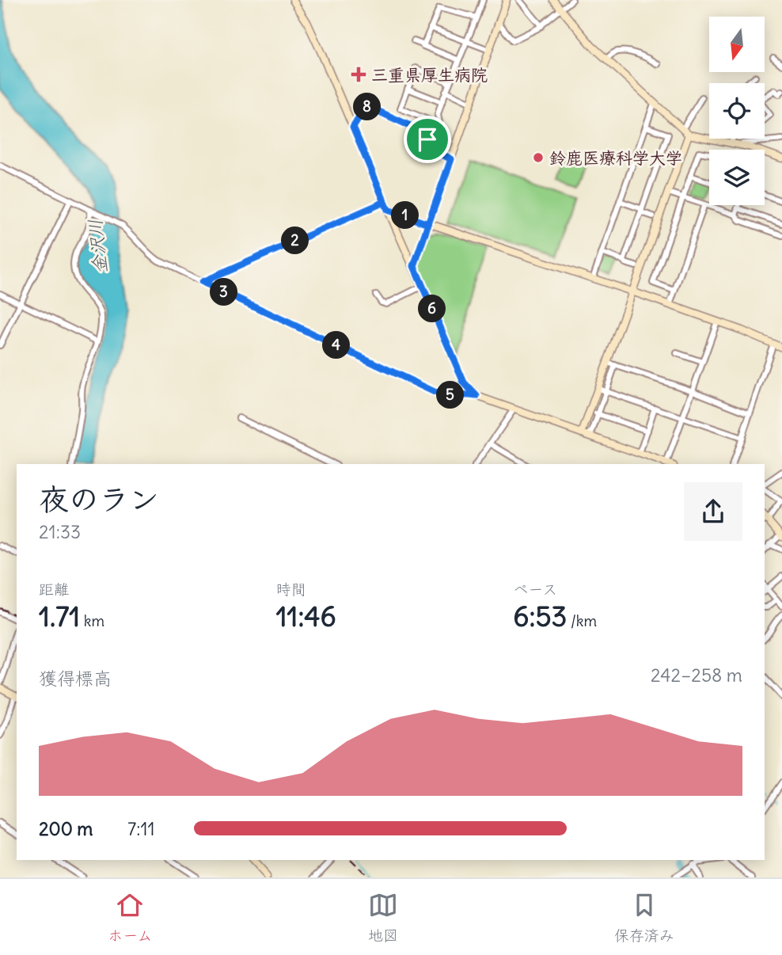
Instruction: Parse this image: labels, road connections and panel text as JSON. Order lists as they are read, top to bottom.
{
  "water": ["金沢川"],
  "places": {
    "health": ["三重県厚生病院"],
    "other": ["鈴鹿医療科学大学"]
  },
  "north": "bottom",
  "page": {
    "pins": [
      "8",
      "1",
      "2",
      "3",
      "6",
      "4",
      "5"
    ],
    "heading": ["夜のラン", "21:33"],
    "stats": [
      ["距離", "1.71 km"],
      ["時間", "11:46"],
      ["ペース", "6:53 /km"]
    ],
    "chart": ["獲得標高", "242–258 m"],
    "list": [
      {
        "name": "200 m",
        "note": "7:11"
      }
    ],
    "tabs": ["ホーム", "地図", "保存済み"]
  }
}
